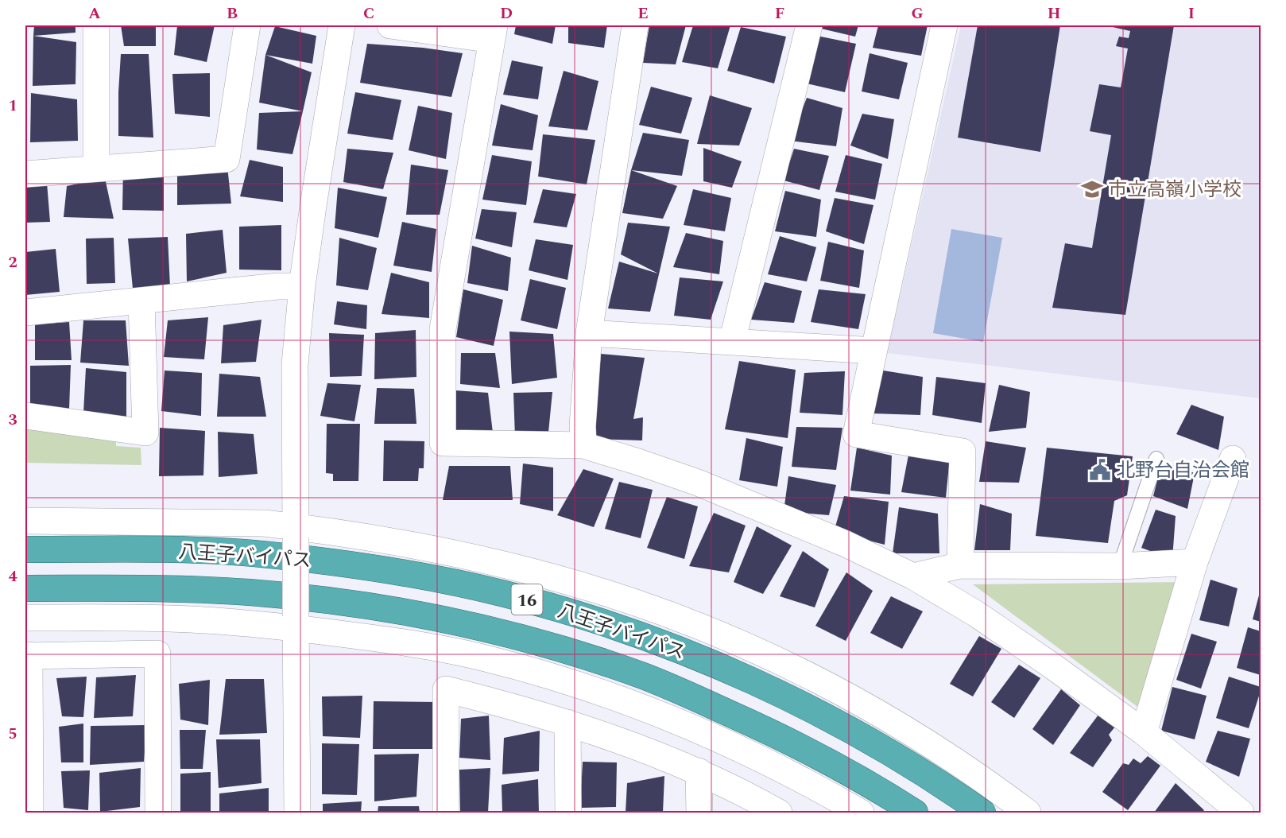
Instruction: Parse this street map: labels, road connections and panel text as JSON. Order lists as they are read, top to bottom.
{
  "streets": {
    "highway": ["八王子バイパス", "16"]
  },
  "places": {
    "school or university": ["市立高嶺小学校"],
    "public building": ["北野台自治会館"]
  },
  "grid": {
    "columns": [
      "A",
      "B",
      "C",
      "D",
      "E",
      "F",
      "G",
      "H",
      "I"
    ],
    "rows": [
      "1",
      "2",
      "3",
      "4",
      "5"
    ]
  }
}
